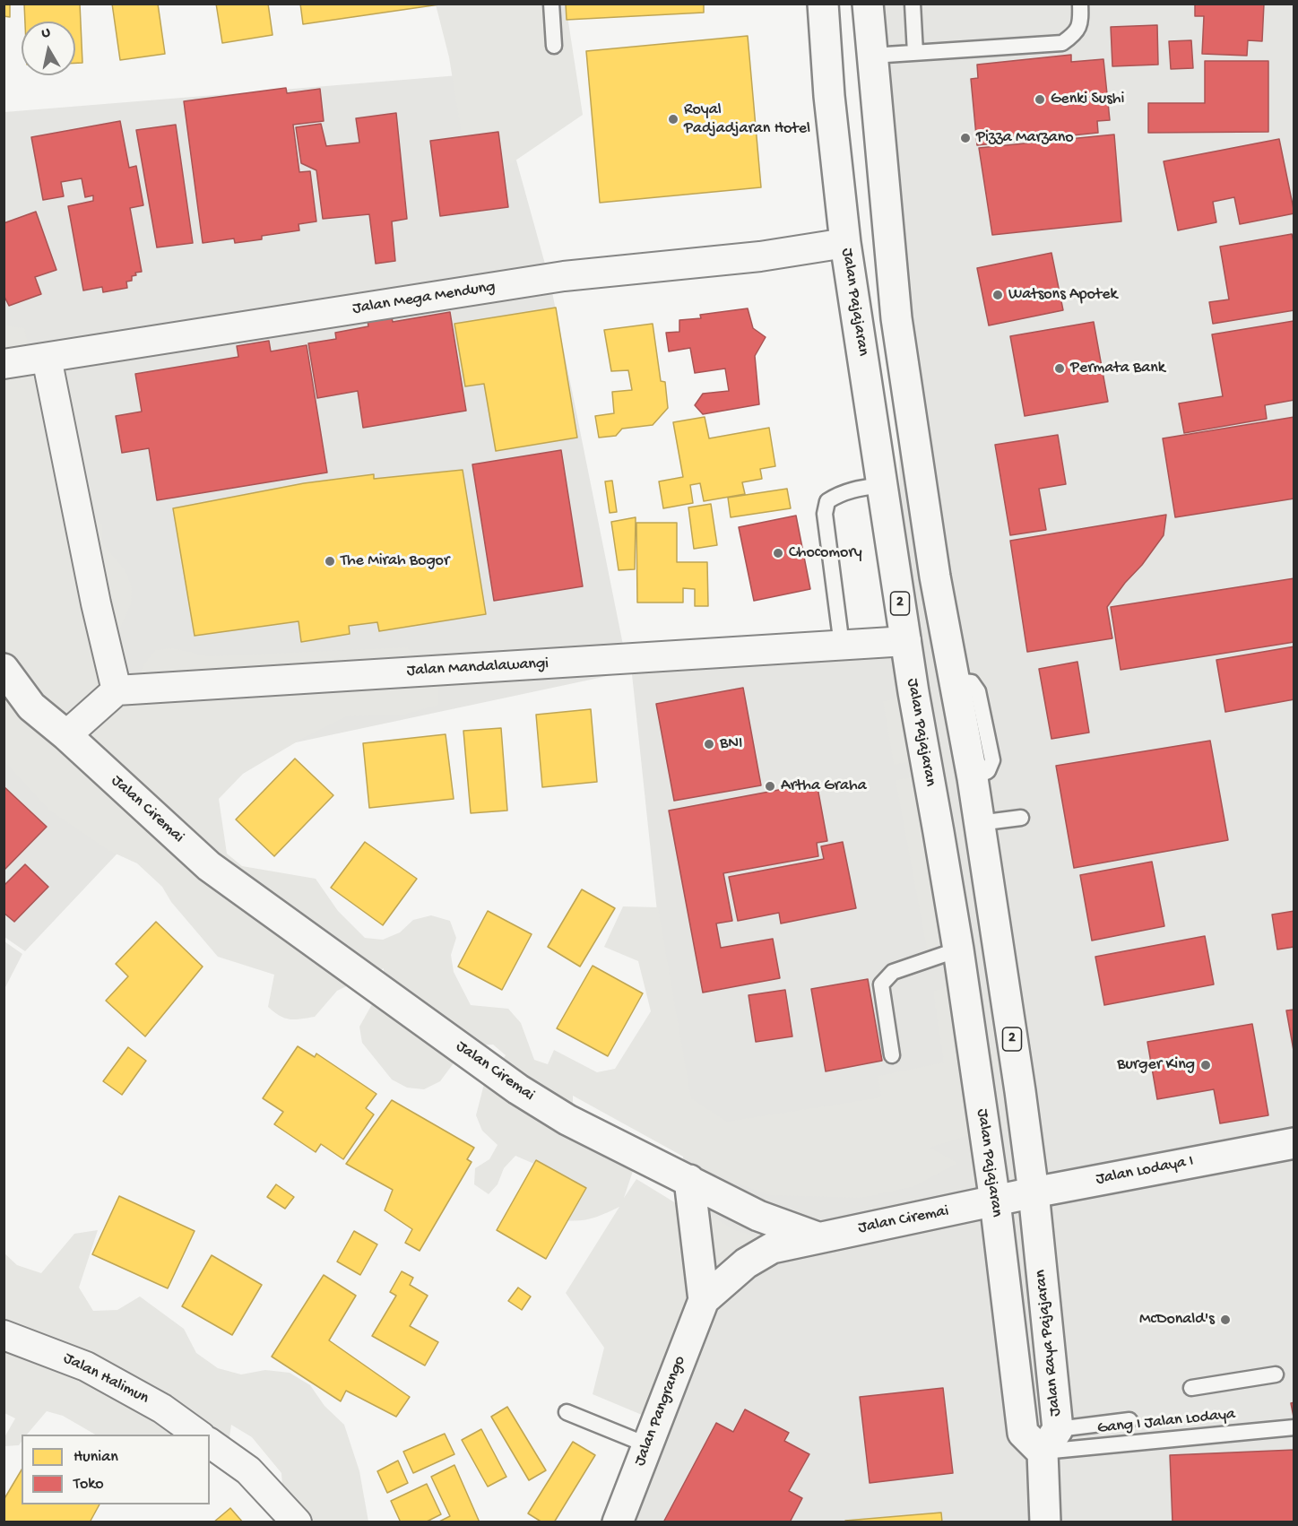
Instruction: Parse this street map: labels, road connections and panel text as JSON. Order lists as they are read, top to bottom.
{
  "streets": {
    "main road": [
      "Jalan Pajajaran",
      "2",
      "Jalan Ciremai",
      "Jalan Lodaya I",
      "Jalan Raya Pajajaran",
      "Jalan Pangrango"
    ],
    "street": ["Jalan Mega Mendung", "Jalan Mandalawangi", "Jalan Halimun"],
    "lane": ["Gang I Jalan Lodaya"]
  },
  "crossings": [
    ["Jalan Mega Mendung", "Jalan Pajajaran"],
    ["Jalan Pajajaran", "Jalan Mandalawangi"],
    ["Jalan Pajajaran", "Jalan Ciremai"],
    ["Jalan Pajajaran", "Jalan Lodaya I"],
    ["Jalan Pajajaran", "Jalan Raya Pajajaran"],
    ["Jalan Pajajaran", "Gang I Jalan Lodaya"],
    ["2", "Jalan Lodaya I"],
    ["2", "Jalan Raya Pajajaran"],
    ["Jalan Ciremai", "Jalan Lodaya I"],
    ["Jalan Ciremai", "Jalan Pangrango"],
    ["Jalan Lodaya I", "Jalan Raya Pajajaran"],
    ["Jalan Raya Pajajaran", "Gang I Jalan Lodaya"]
  ],
  "places": [
    "Genki Sushi",
    "Royal Padjadjaran Hotel",
    "Pizza Marzano",
    "Watsons Apotek",
    "Permata Bank",
    "Chocomory",
    "The Mirah Bogor",
    "BNI",
    "Artha Graha",
    "Burger King",
    "McDonald's"
  ],
  "legend": ["Hunian", "Toko"],
  "north": "top"
}
